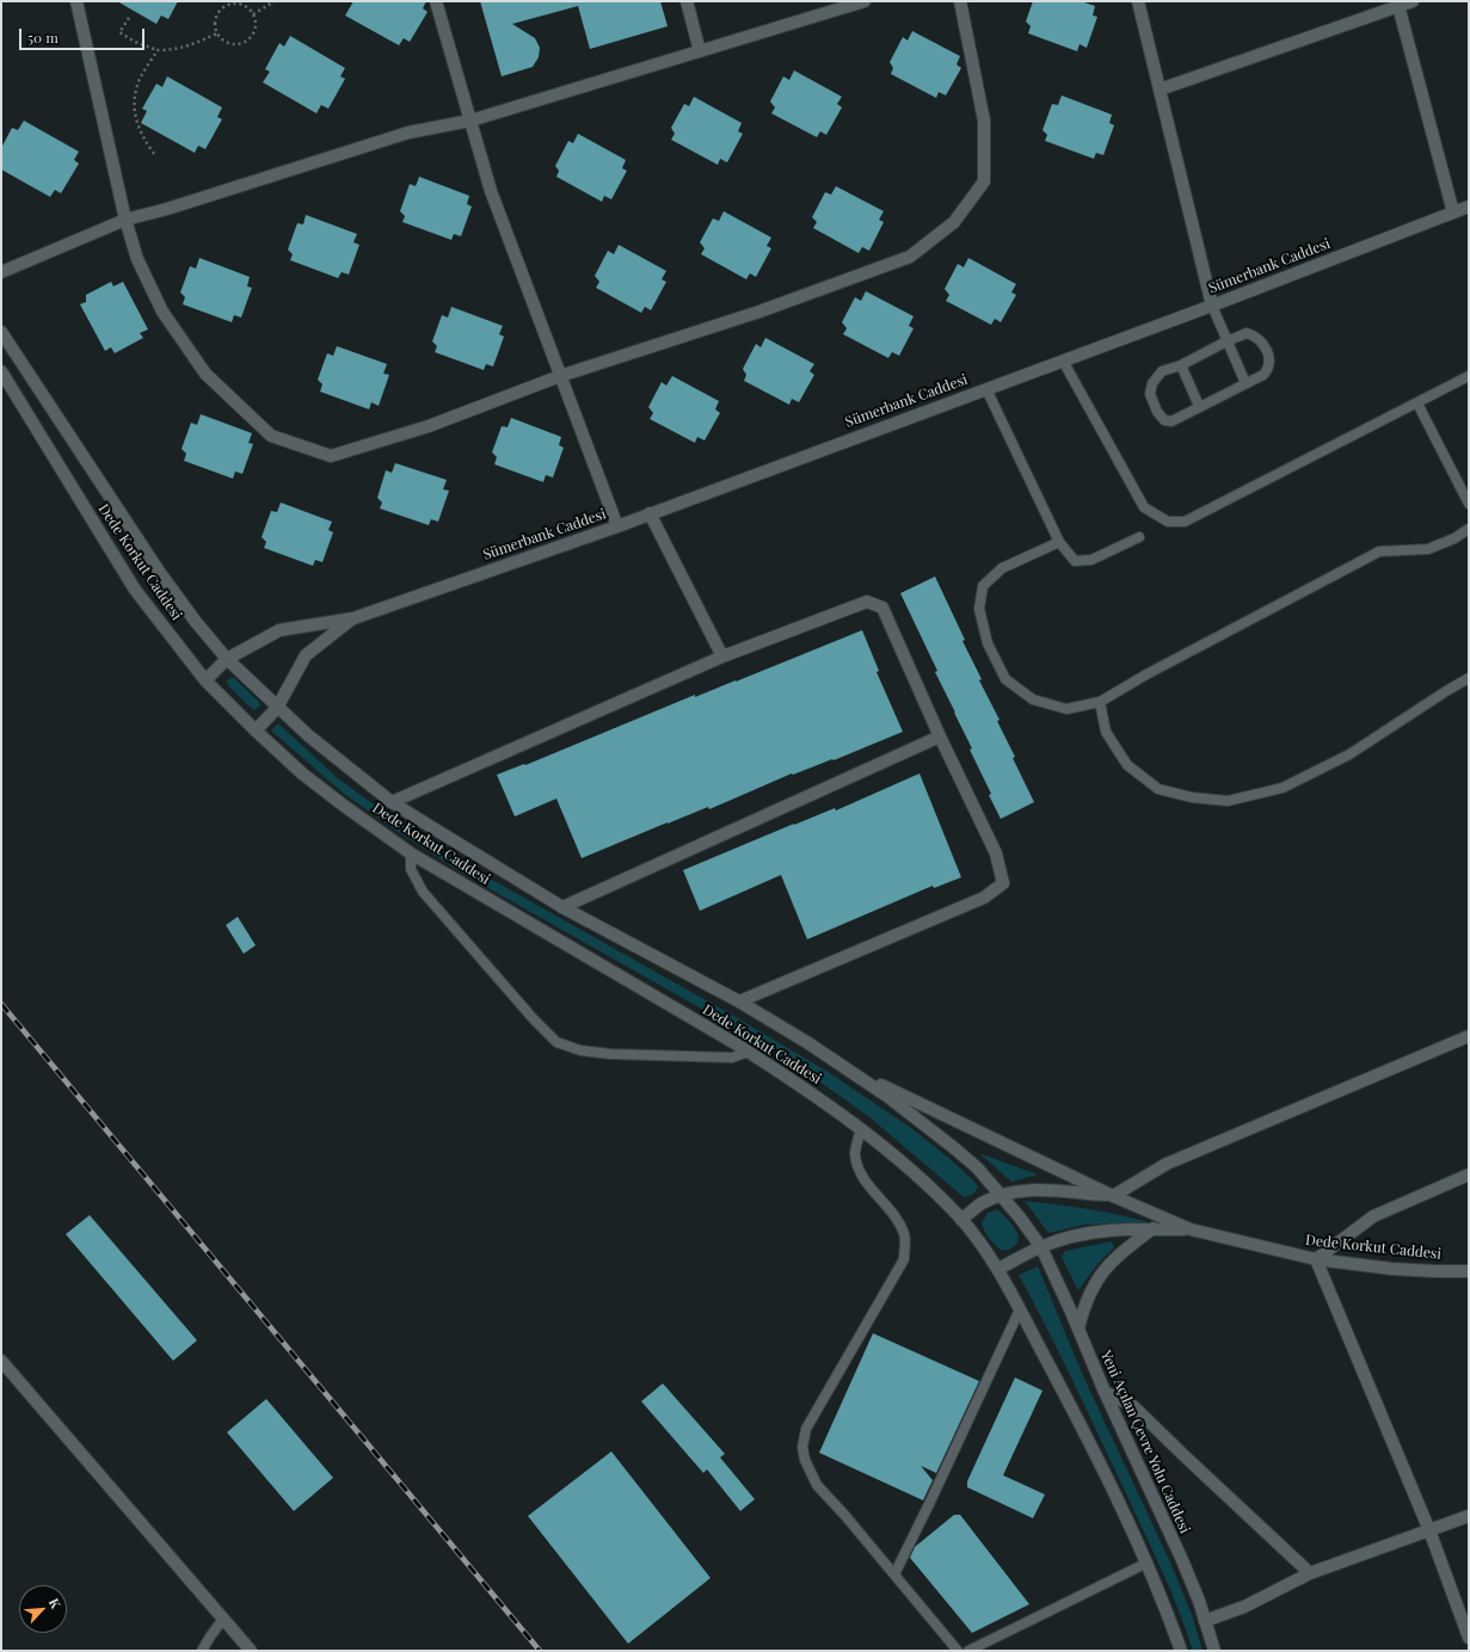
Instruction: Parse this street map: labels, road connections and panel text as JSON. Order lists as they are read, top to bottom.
{
  "streets": {
    "street": ["Sümerbank Caddesi", "Dede Korkut Caddesi", "Yeni Açılan Çevre Yolu Caddesi"]
  },
  "crossings": [
    ["Dede Korkut Caddesi", "Yeni Açılan Çevre Yolu Caddesi"]
  ],
  "scale_bar": "50 m",
  "north": "top right"
}
